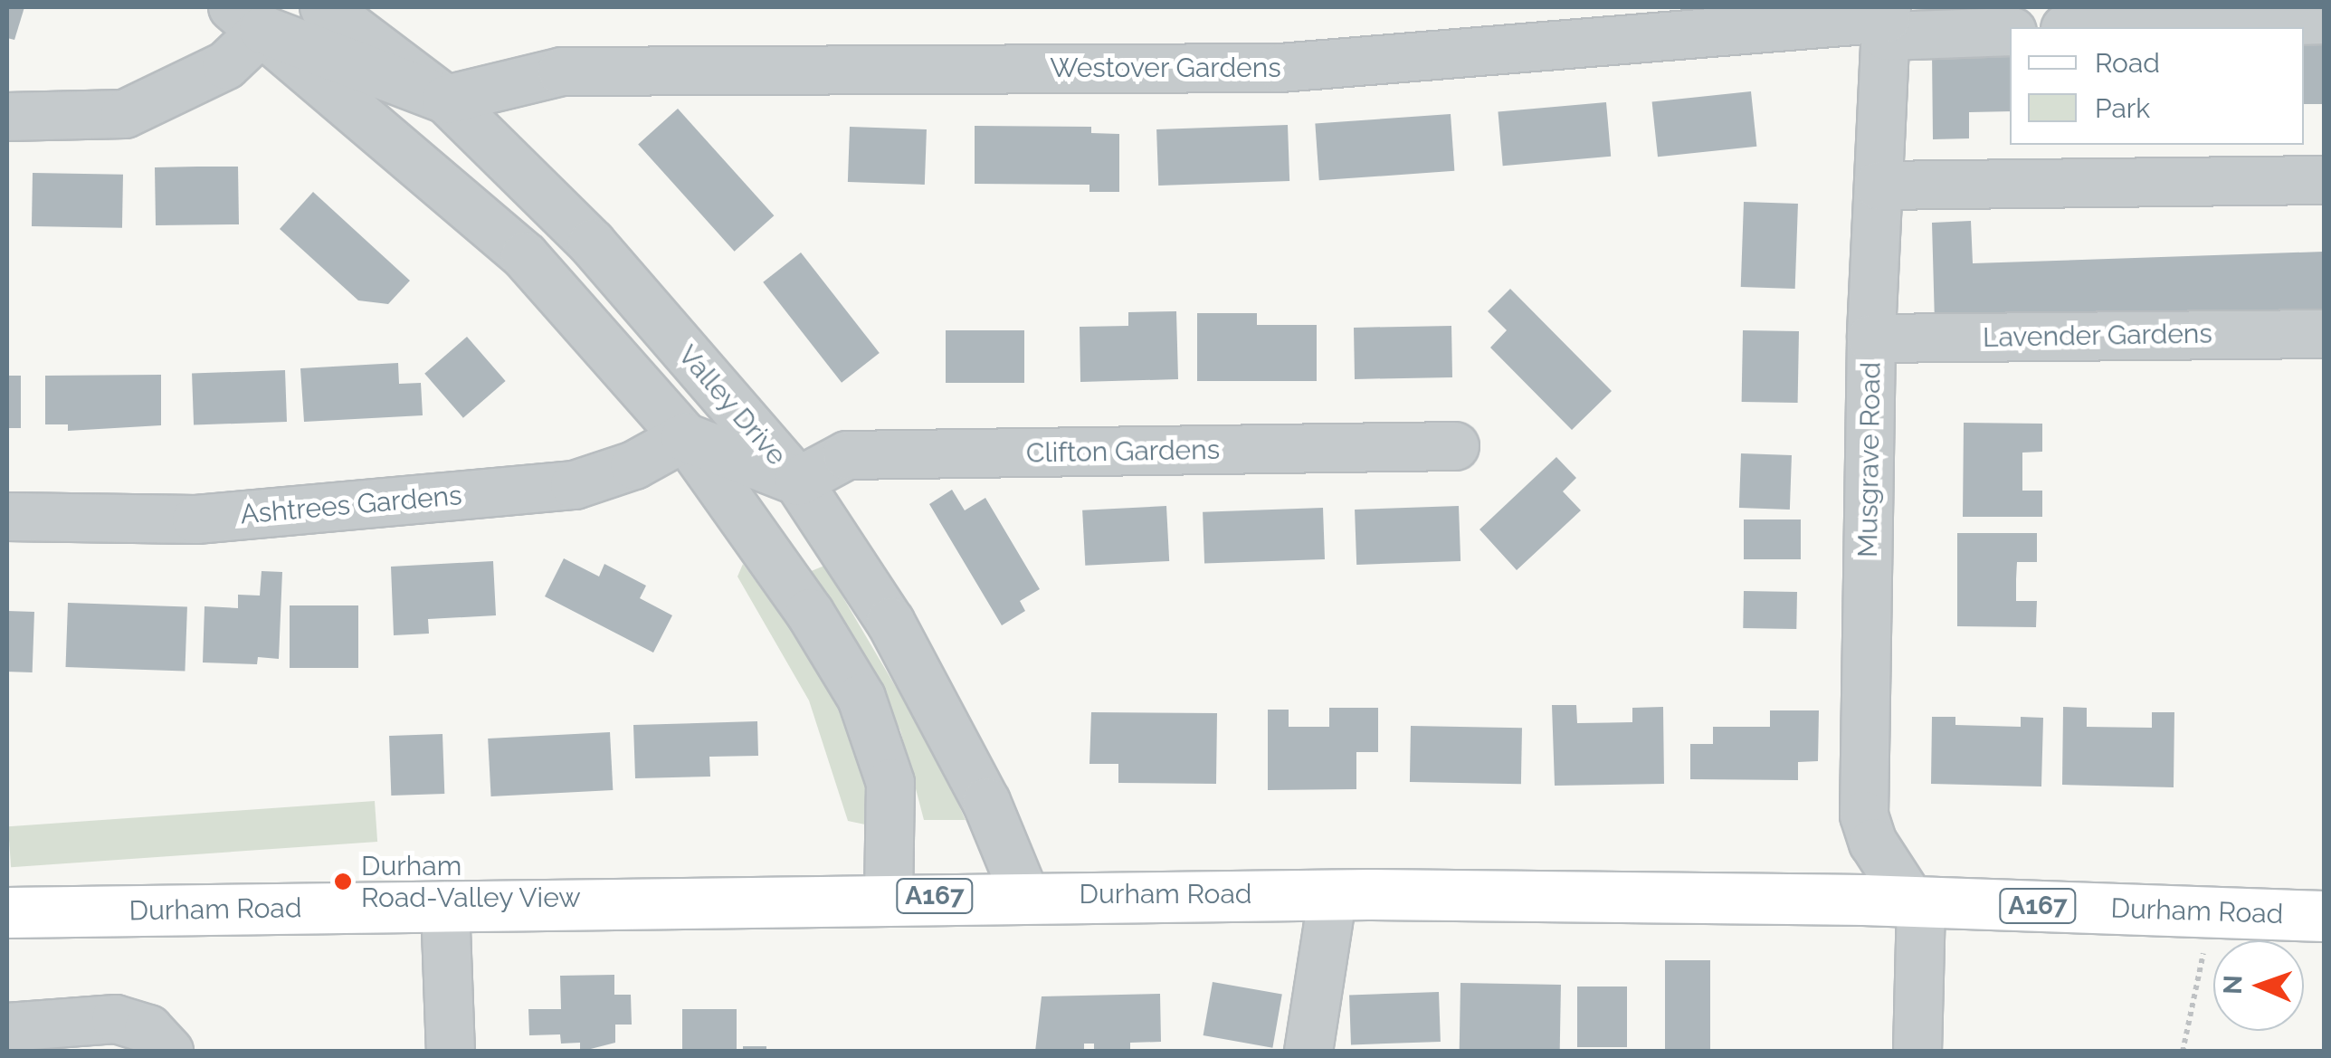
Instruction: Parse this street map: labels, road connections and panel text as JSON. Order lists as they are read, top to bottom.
{
  "streets": {
    "main road": ["Durham Road", "A167"],
    "street": [
      "Westover Gardens",
      "Lavender Gardens",
      "Valley Drive",
      "Clifton Gardens",
      "Musgrave Road",
      "Ashtrees Gardens"
    ]
  },
  "crossings": [
    ["Westover Gardens", "Valley Drive"],
    ["Westover Gardens", "Musgrave Road"],
    ["Lavender Gardens", "Musgrave Road"],
    ["Valley Drive", "Clifton Gardens"],
    ["Valley Drive", "Ashtrees Gardens"],
    ["Valley Drive", "Durham Road"],
    ["Musgrave Road", "Durham Road"]
  ],
  "places": ["Durham Road-Valley View"],
  "legend": ["Road", "Park"],
  "north": "left"
}
